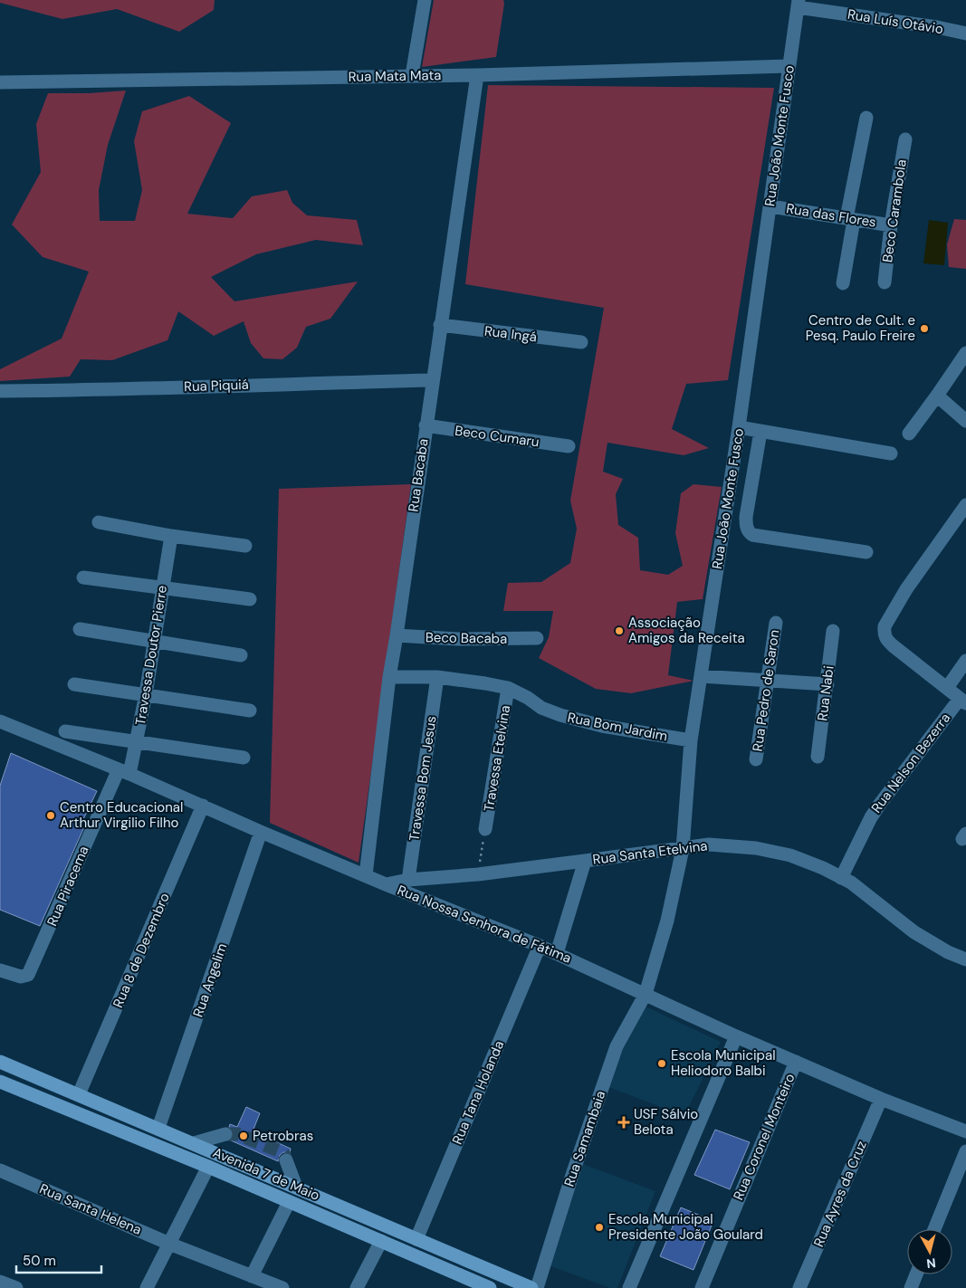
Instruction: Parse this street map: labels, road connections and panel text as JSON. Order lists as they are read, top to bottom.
{
  "streets": {
    "main road": ["Avenida 7 de Maio"],
    "street": [
      "Rua Luís Otávio",
      "Rua Mata Mata",
      "Rua João Monte Fusco",
      "Beco Carambola",
      "Rua das Flores",
      "Rua Ingá",
      "Rua Piquiá",
      "Beco Cumaru",
      "Rua Bacaba",
      "Beco Bacaba",
      "Travessa Doutor Pierre",
      "Rua Pedro de Saron",
      "Rua Nabi",
      "Rua Bom Jardim",
      "Travessa Etelvina",
      "Rua Nelson Bezerra",
      "Travessa Bom Jesus",
      "Rua Santa Etelvina",
      "Rua Piracema",
      "Rua Nossa Senhora de Fátima",
      "Rua 8 de Dezembro",
      "Rua Angelim",
      "Rua Tana Holanda",
      "Rua Coronel Monteiro",
      "Rua Samambaia",
      "Rua Ayres da Cruz",
      "Rua Santa Helena"
    ]
  },
  "crossings": [
    ["Rua Luís Otávio", "Rua João Monte Fusco"],
    ["Rua Mata Mata", "Rua João Monte Fusco"],
    ["Rua Mata Mata", "Rua Bacaba"],
    ["Rua João Monte Fusco", "Rua das Flores"],
    ["Rua João Monte Fusco", "Rua Bom Jardim"],
    ["Rua João Monte Fusco", "Rua Santa Etelvina"],
    ["Rua João Monte Fusco", "Rua Nossa Senhora de Fátima"],
    ["Rua João Monte Fusco", "Rua Samambaia"],
    ["Beco Carambola", "Rua das Flores"],
    ["Rua Ingá", "Rua Bacaba"],
    ["Rua Piquiá", "Rua Bacaba"],
    ["Beco Cumaru", "Rua Bacaba"],
    ["Rua Bacaba", "Beco Bacaba"],
    ["Rua Bacaba", "Rua Bom Jardim"],
    ["Rua Bacaba", "Rua Nossa Senhora de Fátima"],
    ["Travessa Doutor Pierre", "Rua Piracema"],
    ["Travessa Doutor Pierre", "Rua Nossa Senhora de Fátima"],
    ["Rua Bom Jardim", "Travessa Etelvina"],
    ["Rua Bom Jardim", "Travessa Bom Jesus"],
    ["Rua Nelson Bezerra", "Rua Santa Etelvina"],
    ["Travessa Bom Jesus", "Rua Santa Etelvina"],
    ["Rua Santa Etelvina", "Rua Nossa Senhora de Fátima"],
    ["Rua Piracema", "Rua Nossa Senhora de Fátima"],
    ["Rua Nossa Senhora de Fátima", "Rua 8 de Dezembro"],
    ["Rua Nossa Senhora de Fátima", "Rua Angelim"],
    ["Rua Nossa Senhora de Fátima", "Rua Tana Holanda"],
    ["Rua Nossa Senhora de Fátima", "Rua Coronel Monteiro"],
    ["Rua Nossa Senhora de Fátima", "Rua Samambaia"],
    ["Rua Nossa Senhora de Fátima", "Rua Ayres da Cruz"],
    ["Rua 8 de Dezembro", "Avenida 7 de Maio"],
    ["Rua Angelim", "Avenida 7 de Maio"],
    ["Rua Tana Holanda", "Avenida 7 de Maio"]
  ],
  "places": {
    "other": [
      "Centro de Cult. e Pesq. Paulo Freire",
      "Associação Amigos da Receita",
      "Centro Educacional Arthur Virgilio Filho",
      "Escola Municipal Heliodoro Balbi",
      "Petrobras",
      "Escola Municipal Presidente João Goulard"
    ],
    "health": ["USF Sálvio Belota"]
  },
  "scale_bar": "50 m",
  "north": "bottom"
}
